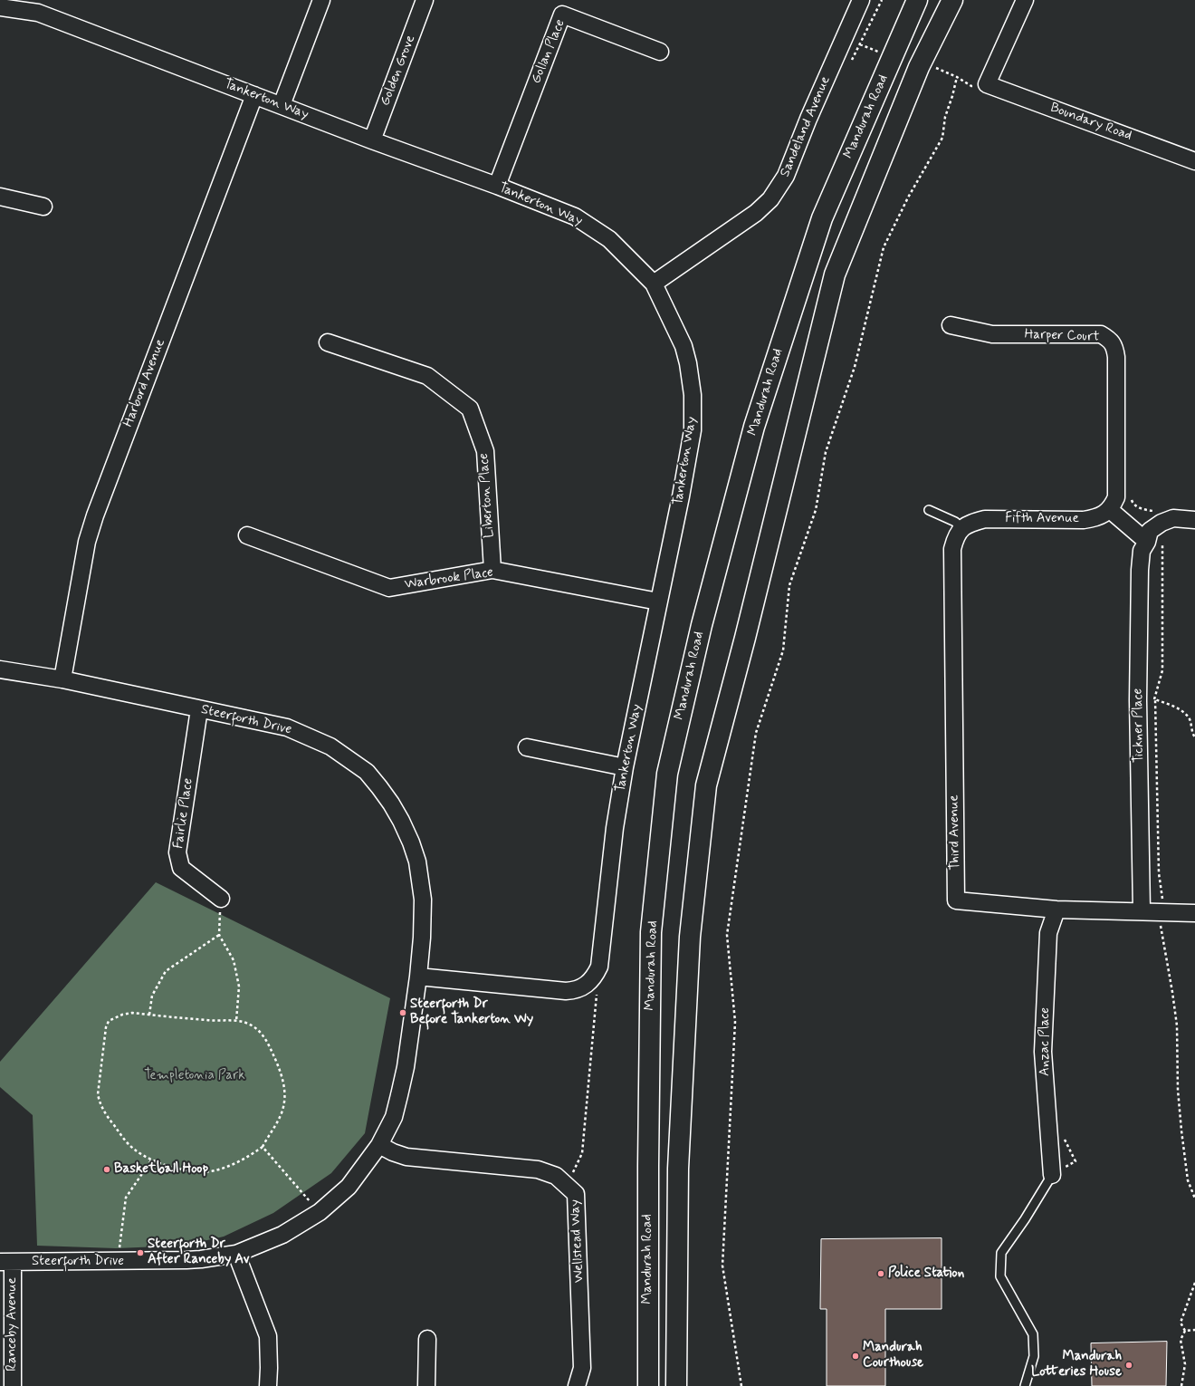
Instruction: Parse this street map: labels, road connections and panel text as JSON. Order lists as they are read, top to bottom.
{
  "streets": {
    "highway": ["Mandurah Road"],
    "street": [
      "Gollan Place",
      "Golden Grove",
      "Tankerton Way",
      "Boundary Road",
      "Sandeland Avenue",
      "Harper Court",
      "Harbord Avenue",
      "Liberton Place",
      "Fifth Avenue",
      "Warbrook Place",
      "Steerforth Drive",
      "Tickner Place",
      "Fairlie Place",
      "Third Avenue",
      "Anzac Place",
      "Wellstead Way",
      "Ranceby Avenue"
    ]
  },
  "crossings": [
    ["Gollan Place", "Tankerton Way"],
    ["Golden Grove", "Tankerton Way"],
    ["Tankerton Way", "Sandeland Avenue"],
    ["Tankerton Way", "Harbord Avenue"],
    ["Tankerton Way", "Warbrook Place"],
    ["Tankerton Way", "Steerforth Drive"],
    ["Harper Court", "Fifth Avenue"],
    ["Harbord Avenue", "Steerforth Drive"],
    ["Liberton Place", "Warbrook Place"],
    ["Fifth Avenue", "Third Avenue"],
    ["Steerforth Drive", "Fairlie Place"],
    ["Steerforth Drive", "Wellstead Way"],
    ["Steerforth Drive", "Ranceby Avenue"],
    ["Tickner Place", "Third Avenue"],
    ["Third Avenue", "Anzac Place"]
  ],
  "parks": ["Templetonia Park"],
  "places": [
    "Steerforth Dr Before Tankerton Wy",
    "Basketball Hoop",
    "Steerforth Dr After Ranceby Av",
    "Police Station",
    "Mandurah Courthouse",
    "Mandurah Lotteries House"
  ]
}
